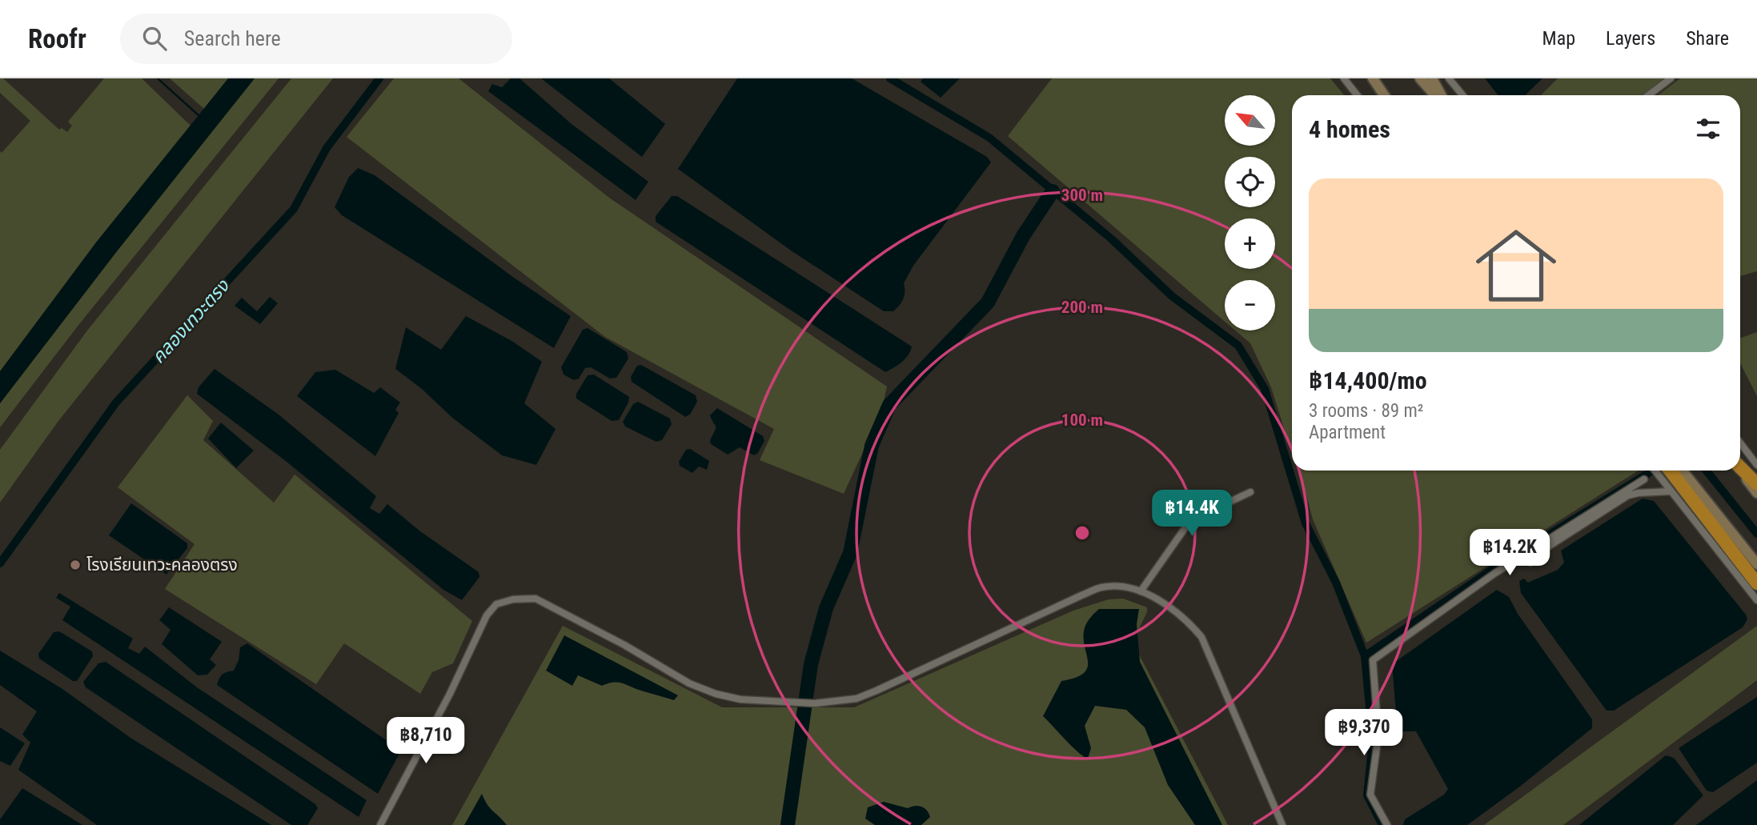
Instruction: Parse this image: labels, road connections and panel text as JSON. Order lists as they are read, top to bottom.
{
  "water": ["คลองเทวะตรง"],
  "places": ["โรงเรียนเทวะคลองตรง"],
  "north": "top left",
  "page": {
    "header": "Roofr",
    "search": "Search here",
    "nav": ["Map", "Layers", "Share"],
    "map_buttons": ["+", "−"],
    "heading": "4 homes",
    "list": [
      {
        "name": "฿14,400/mo",
        "note": "3 rooms · 89 m² · Apartment"
      }
    ],
    "price": [
      "฿14.4K",
      "฿14.2K",
      "฿9,370",
      "฿8,710"
    ]
  },
  "rings": ["300 m", "200 m", "100 m"]
}
